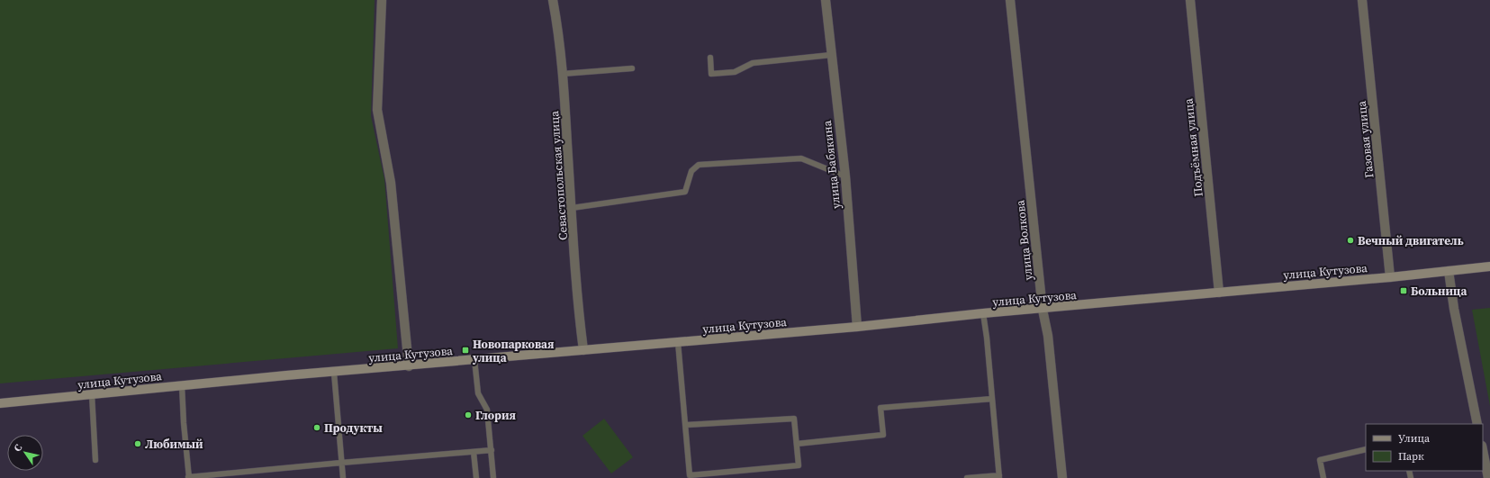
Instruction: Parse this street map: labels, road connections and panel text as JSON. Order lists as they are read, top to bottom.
{
  "streets": {
    "main road": ["улица Кутузова"],
    "street": [
      "Газовая улица",
      "Подъёмная улица",
      "улица Бабякина",
      "Севастопольская улица",
      "улица Волкова"
    ]
  },
  "crossings": [
    ["Газовая улица", "улица Кутузова"],
    ["Подъёмная улица", "улица Кутузова"],
    ["улица Бабякина", "улица Кутузова"],
    ["Севастопольская улица", "улица Кутузова"],
    ["улица Волкова", "улица Кутузова"]
  ],
  "places": {
    "other": [
      "Вечный двигатель",
      "Глория",
      "Продукты",
      "Любимый"
    ],
    "transit": ["Больница", "Новопарковая улица"]
  },
  "legend": ["Улица", "Парк"],
  "north": "top left"
}
